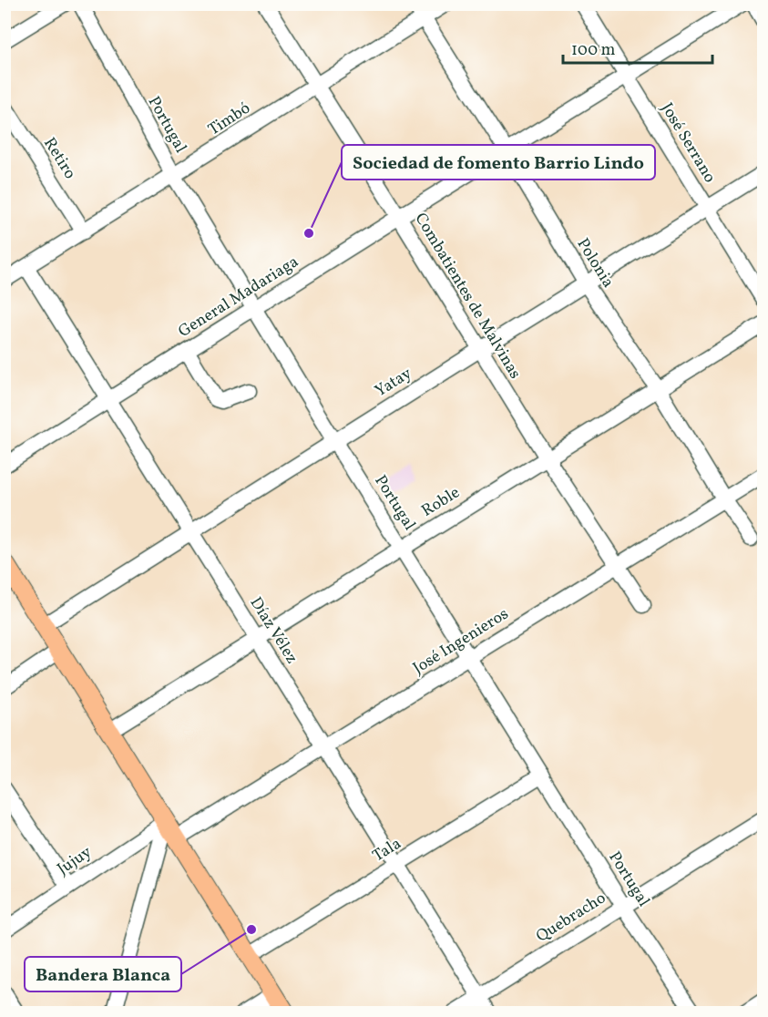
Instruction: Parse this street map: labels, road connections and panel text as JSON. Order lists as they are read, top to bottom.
{
  "streets": {
    "street": [
      "Timbó",
      "Portugal",
      "José Serrano",
      "Retiro",
      "Polonia",
      "Combatientes de Malvinas",
      "General Madariaga",
      "Yatay",
      "Roble",
      "Díaz Vélez",
      "José Ingenieros",
      "Tala",
      "Jujuy",
      "Quebracho"
    ]
  },
  "crossings": [
    ["Timbó", "Portugal"],
    ["Timbó", "Retiro"],
    ["Timbó", "Polonia"],
    ["Timbó", "Combatientes de Malvinas"],
    ["Timbó", "Díaz Vélez"],
    ["Portugal", "General Madariaga"],
    ["Portugal", "Yatay"],
    ["Portugal", "Roble"],
    ["Portugal", "José Ingenieros"],
    ["Portugal", "Tala"],
    ["Portugal", "Quebracho"],
    ["José Serrano", "General Madariaga"],
    ["José Serrano", "Yatay"],
    ["Polonia", "General Madariaga"],
    ["Polonia", "Yatay"],
    ["Polonia", "Roble"],
    ["Polonia", "José Ingenieros"],
    ["Combatientes de Malvinas", "General Madariaga"],
    ["Combatientes de Malvinas", "Yatay"],
    ["Combatientes de Malvinas", "Roble"],
    ["Combatientes de Malvinas", "José Ingenieros"],
    ["General Madariaga", "Díaz Vélez"],
    ["Yatay", "Díaz Vélez"],
    ["Roble", "Díaz Vélez"],
    ["Díaz Vélez", "José Ingenieros"],
    ["Díaz Vélez", "Tala"],
    ["Díaz Vélez", "Quebracho"]
  ],
  "places": ["Sociedad de fomento Barrio Lindo", "Bandera Blanca"],
  "scale_bar": "100 m"
}
